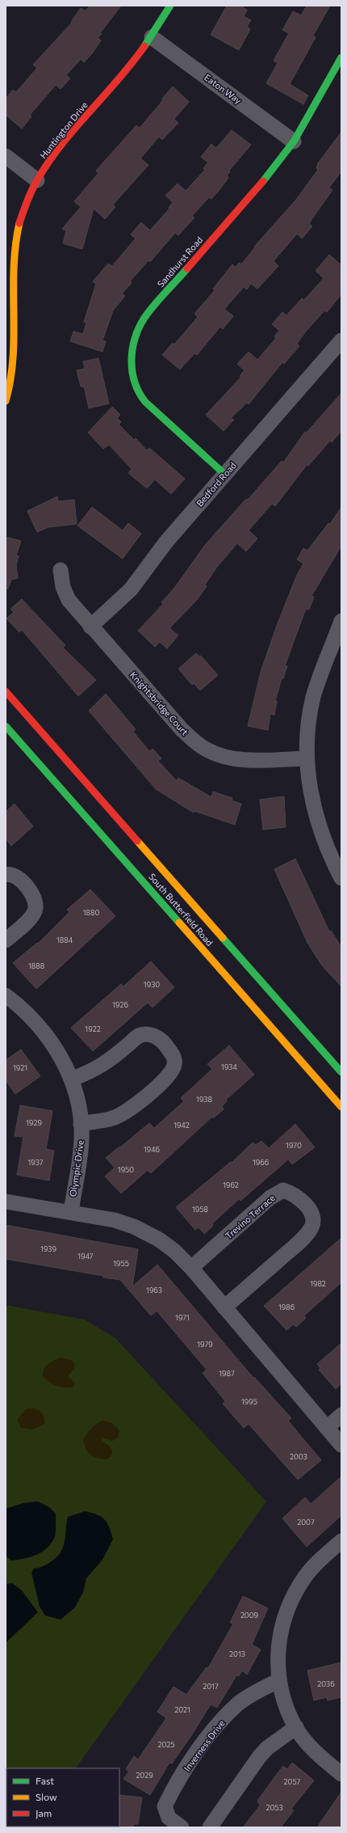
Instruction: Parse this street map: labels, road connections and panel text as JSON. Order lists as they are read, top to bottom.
{
  "streets": {
    "main road": ["Huntington Drive", "Sandhurst Road", "South Butterfield Road"],
    "street": [
      "Eaton Way",
      "Bedford Road",
      "Knightsbridge Court",
      "Olympic Drive",
      "Trevino Terrace",
      "Inverness Drive"
    ]
  },
  "crossings": [
    ["Eaton Way", "Huntington Drive"],
    ["Eaton Way", "Sandhurst Road"],
    ["Sandhurst Road", "Bedford Road"],
    ["Bedford Road", "Knightsbridge Court"]
  ],
  "house_numbers": [
    "1880",
    "1884",
    "1888",
    "1930",
    "1926",
    "1922",
    "1934",
    "1921",
    "1938",
    "1929",
    "1942",
    "1970",
    "1946",
    "1937",
    "1966",
    "1950",
    "1962",
    "1958",
    "1939",
    "1947",
    "1955",
    "1982",
    "1963",
    "1986",
    "1971",
    "1979",
    "1987",
    "1995",
    "2003",
    "2007",
    "2009",
    "2013",
    "2036",
    "2017",
    "2021",
    "2025",
    "2029",
    "2057",
    "2053"
  ],
  "legend": ["Fast", "Slow", "Jam"]
}
